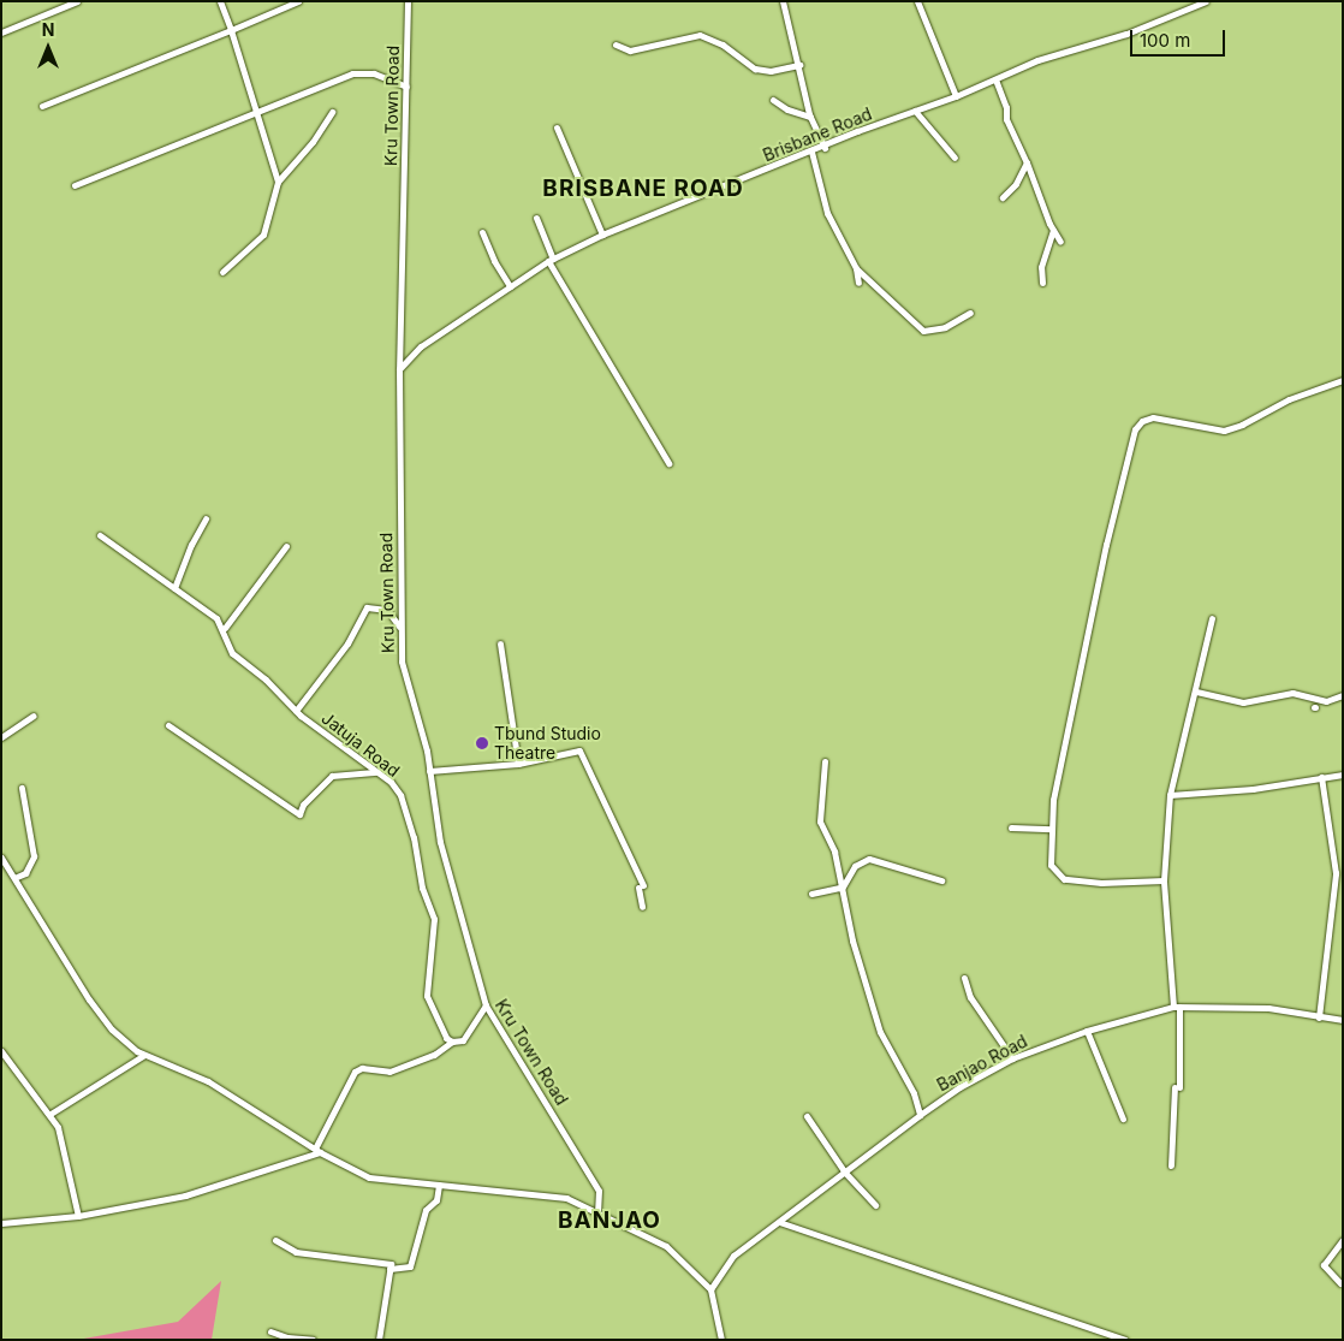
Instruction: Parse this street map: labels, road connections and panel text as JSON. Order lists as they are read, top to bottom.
{
  "streets": {
    "street": [
      "Kru Town Road",
      "Brisbane Road",
      "Jatuja Road",
      "Banjao Road"
    ]
  },
  "crossings": [
    ["Kru Town Road", "Brisbane Road"]
  ],
  "districts": ["BRISBANE ROAD", "BANJAO"],
  "places": ["Tbund Studio Theatre"],
  "scale_bar": "100 m",
  "north": "top"
}
